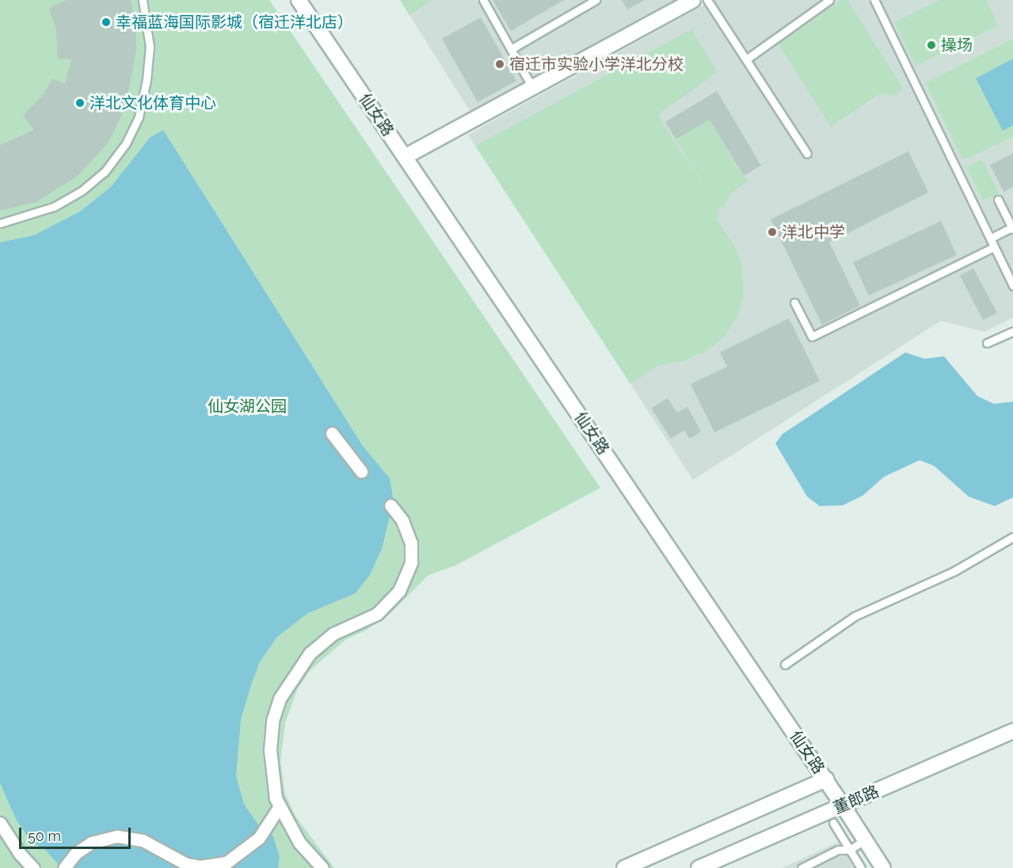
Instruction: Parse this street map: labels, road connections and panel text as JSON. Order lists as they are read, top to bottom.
{
  "streets": {
    "main road": ["仙女路", "董郎路"]
  },
  "crossings": [
    ["仙女路", "董郎路"]
  ],
  "parks": ["仙女湖公园"],
  "places": [
    "幸福蓝海国际影城（宿迁洋北店）",
    "操场",
    "宿迁市实验小学洋北分校",
    "洋北文化体育中心",
    "洋北中学"
  ],
  "scale_bar": "50 m"
}
